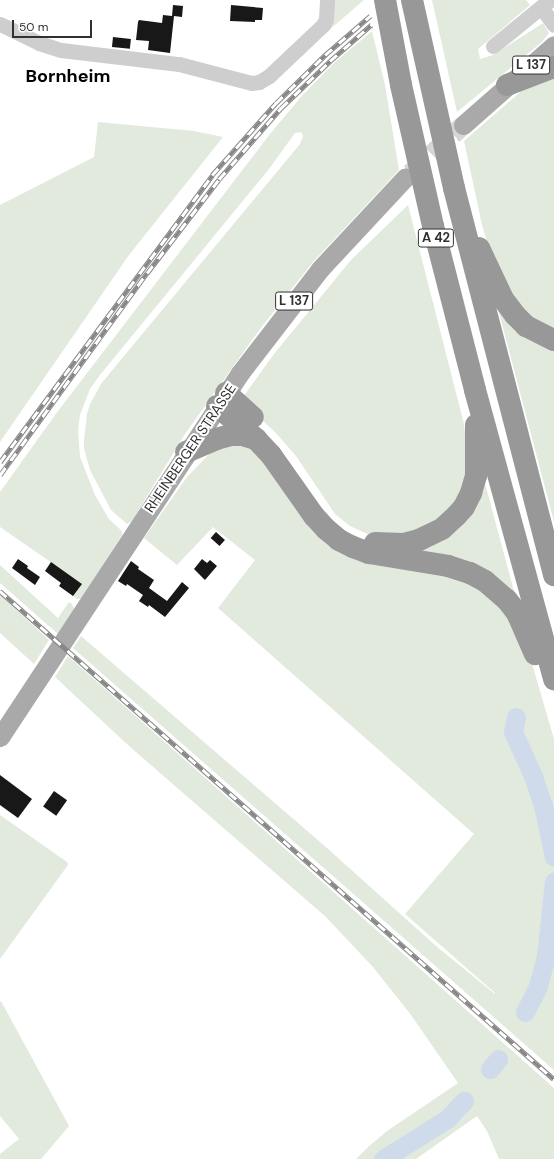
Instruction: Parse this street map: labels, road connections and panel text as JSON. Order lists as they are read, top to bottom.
{
  "streets": {
    "highway": ["A 42"],
    "main road": ["L 137", "RHEINBERGER STRASSE"]
  },
  "districts": ["Bornheim"],
  "scale_bar": "50 m"
}
